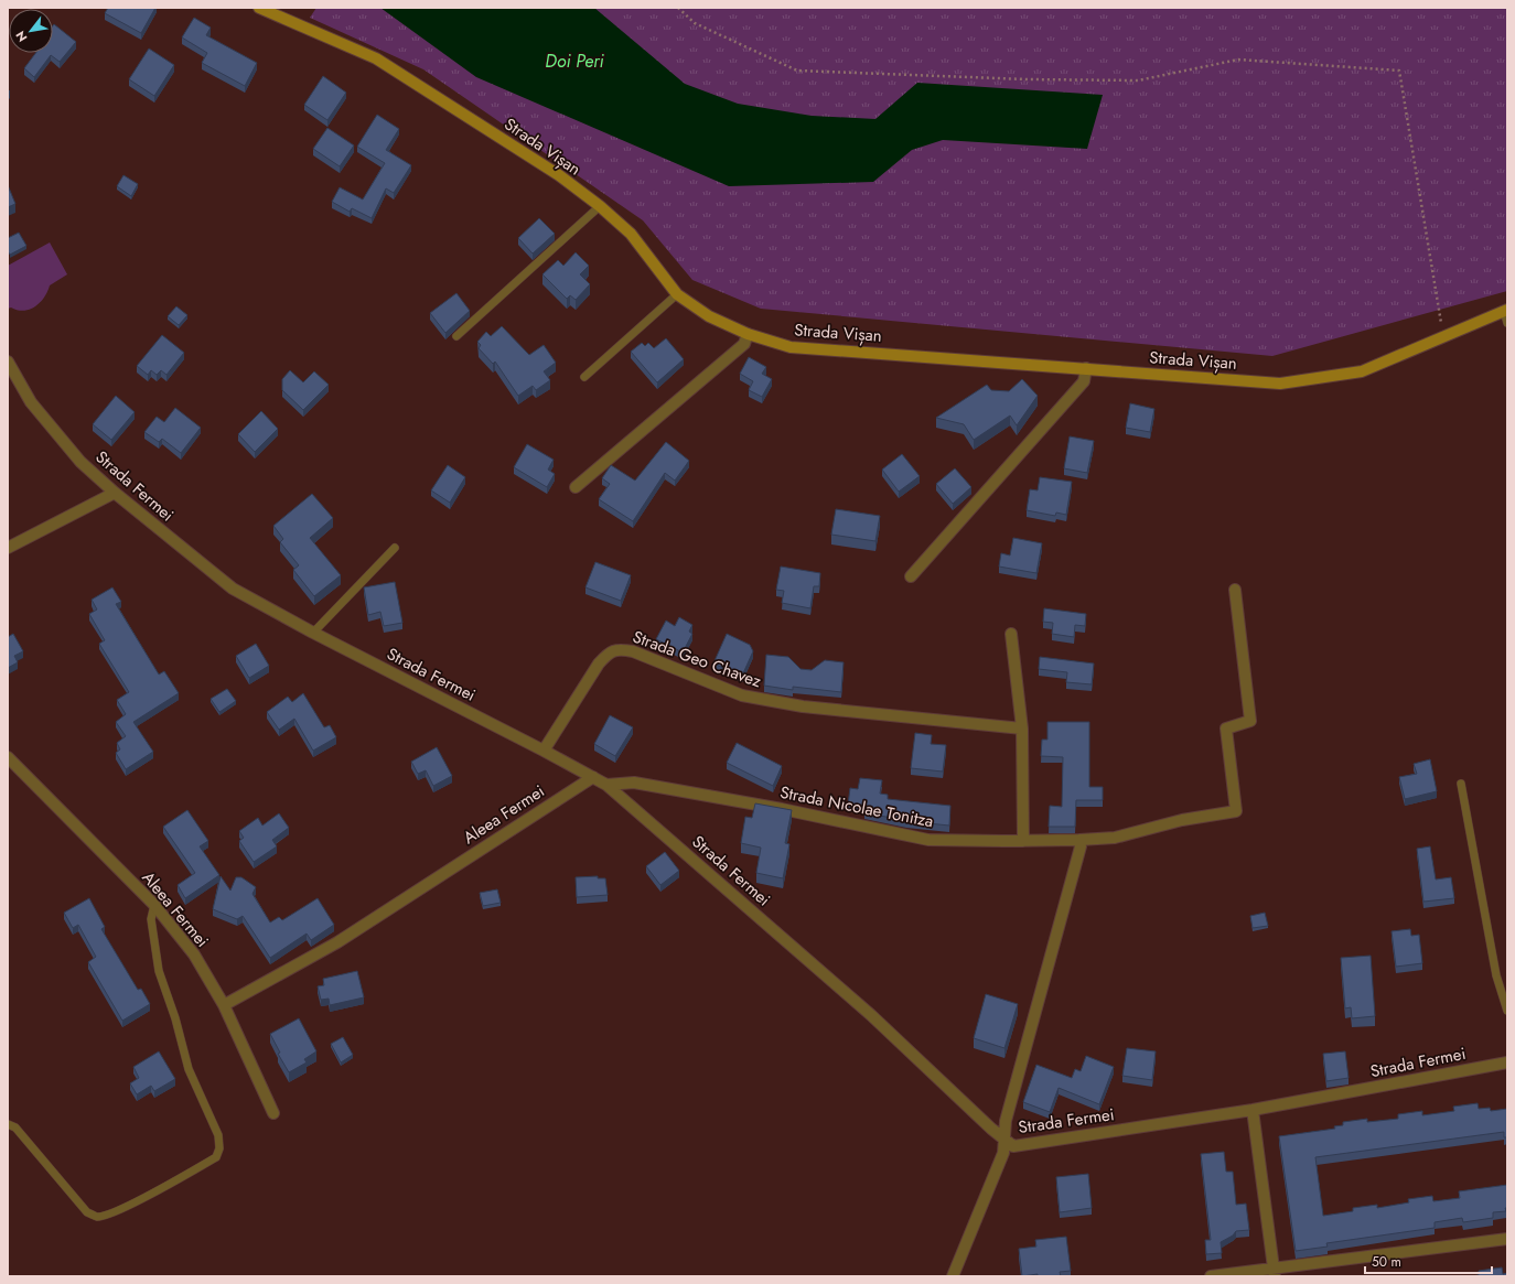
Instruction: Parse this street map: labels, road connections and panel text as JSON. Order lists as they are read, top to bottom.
{
  "streets": {
    "street": [
      "Strada Vișan",
      "Strada Fermei",
      "Strada Geo Chavez",
      "Strada Nicolae Tonitza",
      "Aleea Fermei"
    ]
  },
  "crossings": [
    ["Strada Fermei", "Strada Geo Chavez"],
    ["Strada Fermei", "Strada Nicolae Tonitza"],
    ["Strada Fermei", "Aleea Fermei"]
  ],
  "water": ["Doi Peri"],
  "scale_bar": "50 m",
  "north": "bottom left"
}
